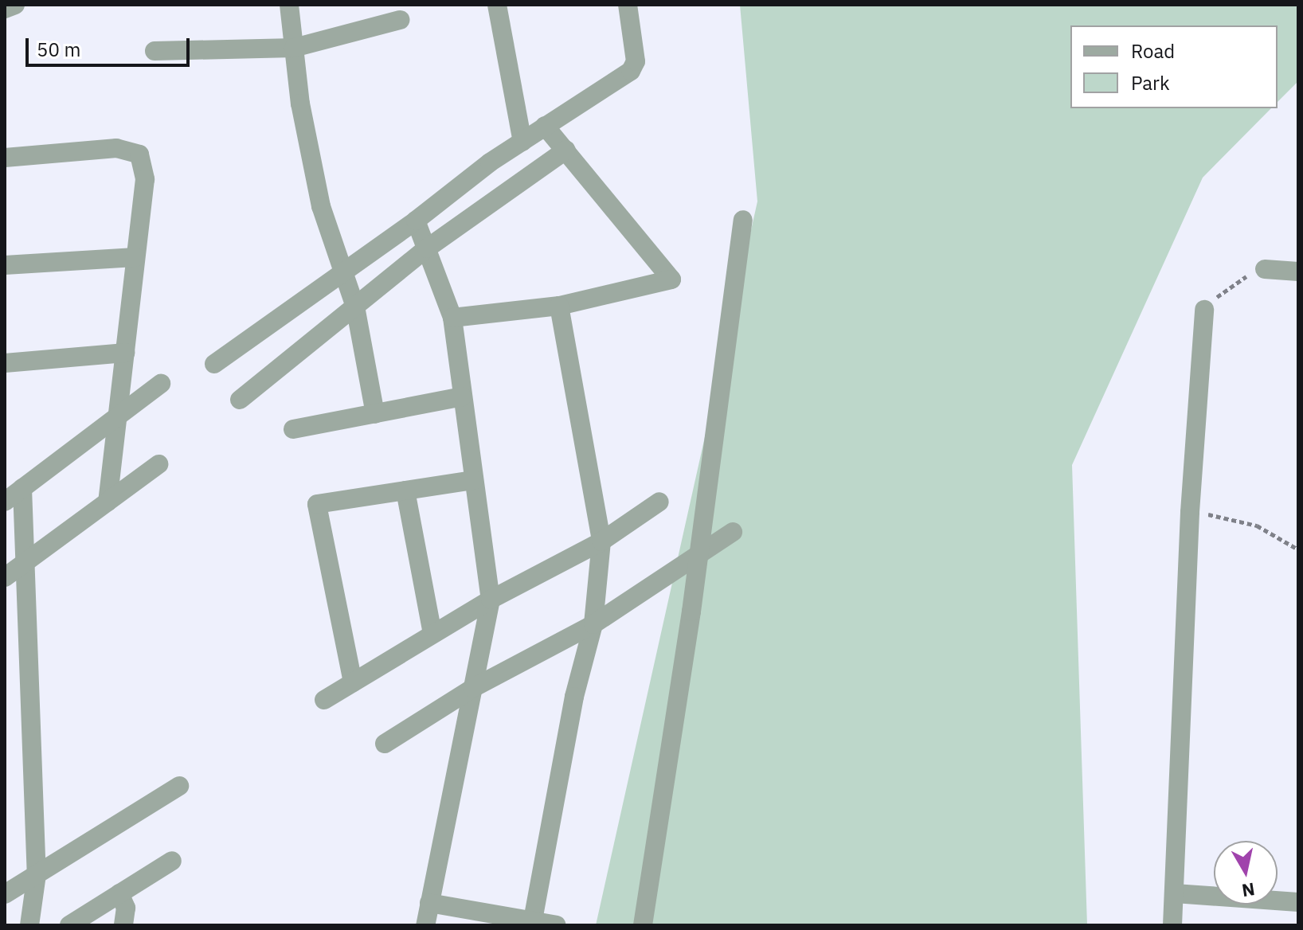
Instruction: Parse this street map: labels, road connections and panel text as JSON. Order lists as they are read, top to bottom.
{
  "legend": ["Road", "Park"],
  "scale_bar": "50 m",
  "north": "bottom"
}
